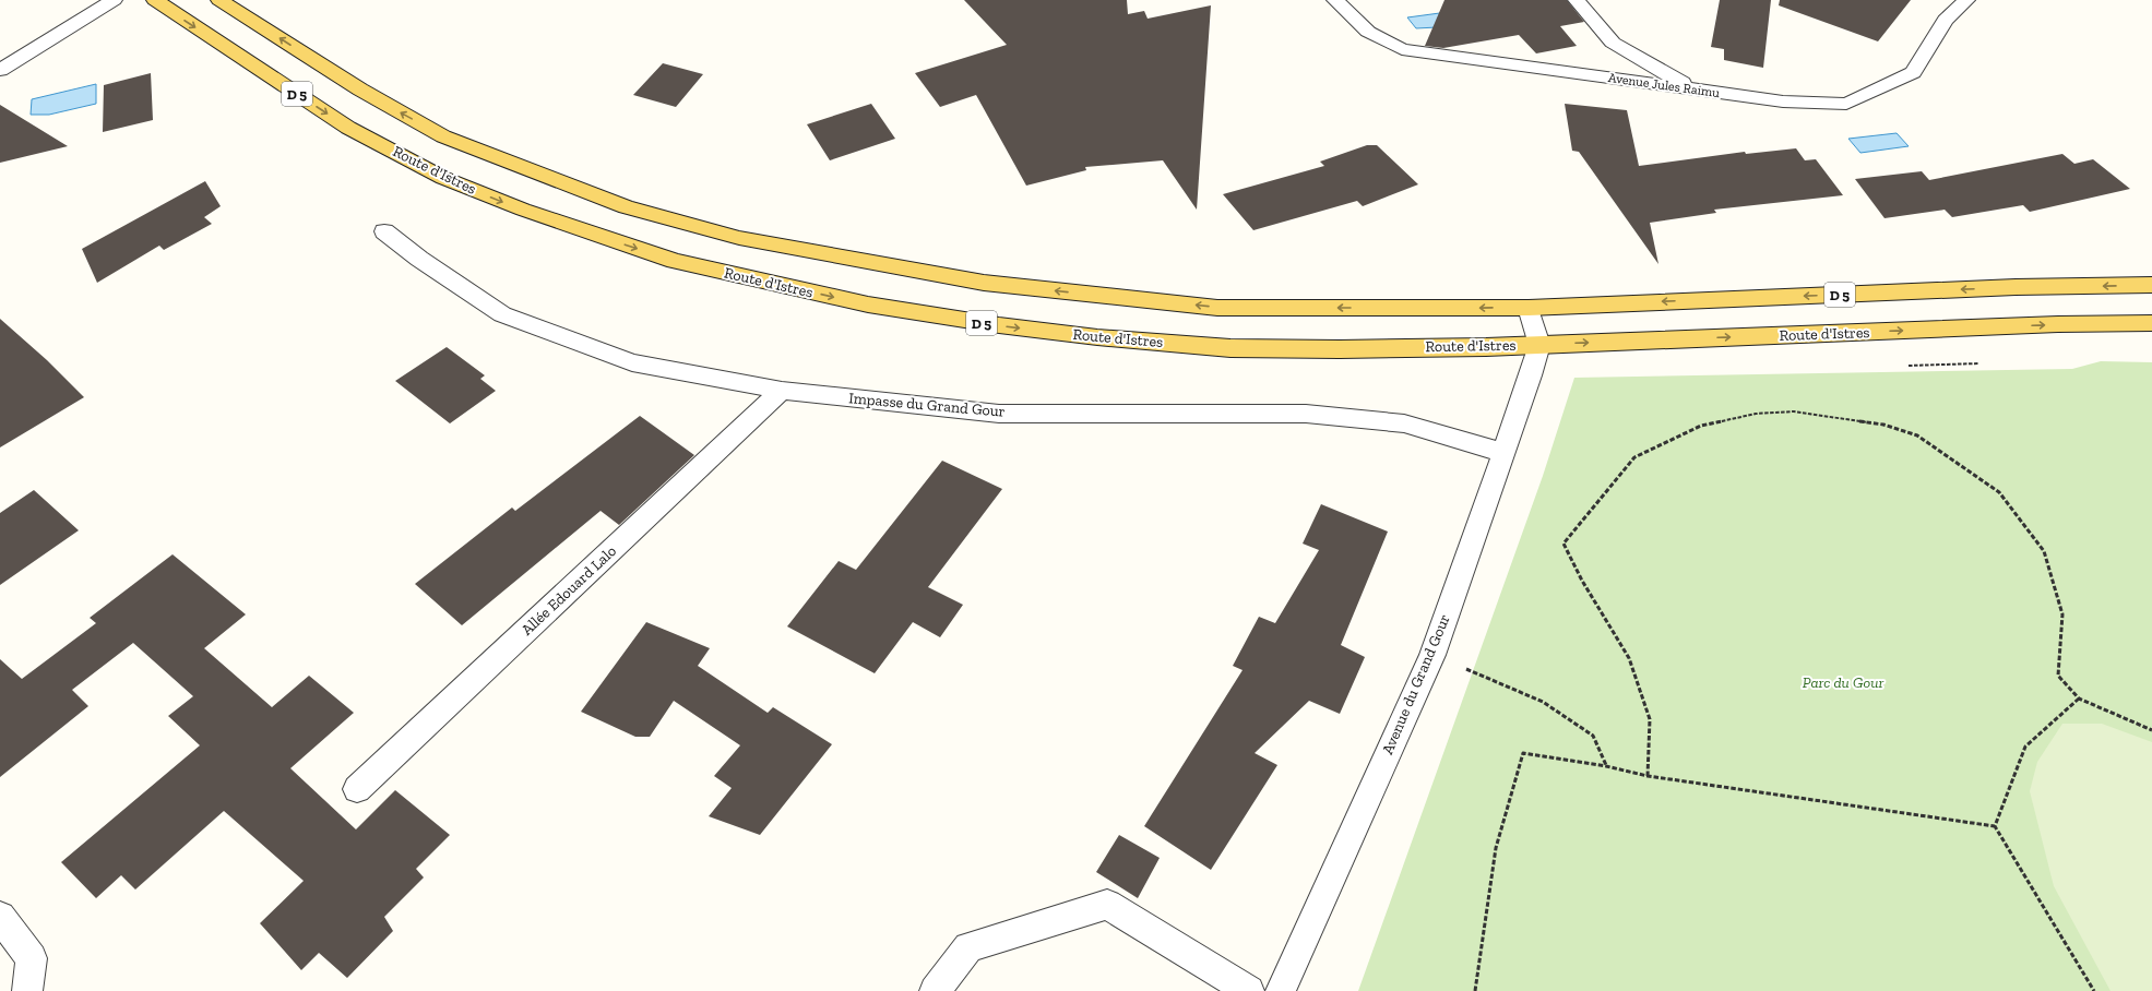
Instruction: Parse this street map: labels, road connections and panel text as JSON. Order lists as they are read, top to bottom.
{
  "streets": {
    "main road": ["D 5", "Route d'Istres"],
    "street": [
      "Avenue Jules Raimu",
      "Impasse du Grand Gour",
      "Allée Edouard Lalo",
      "Avenue du Grand Gour"
    ]
  },
  "crossings": [
    ["Route d'Istres", "Avenue du Grand Gour"],
    ["Impasse du Grand Gour", "Allée Edouard Lalo"],
    ["Impasse du Grand Gour", "Avenue du Grand Gour"]
  ],
  "parks": ["Parc du Gour"]
}
